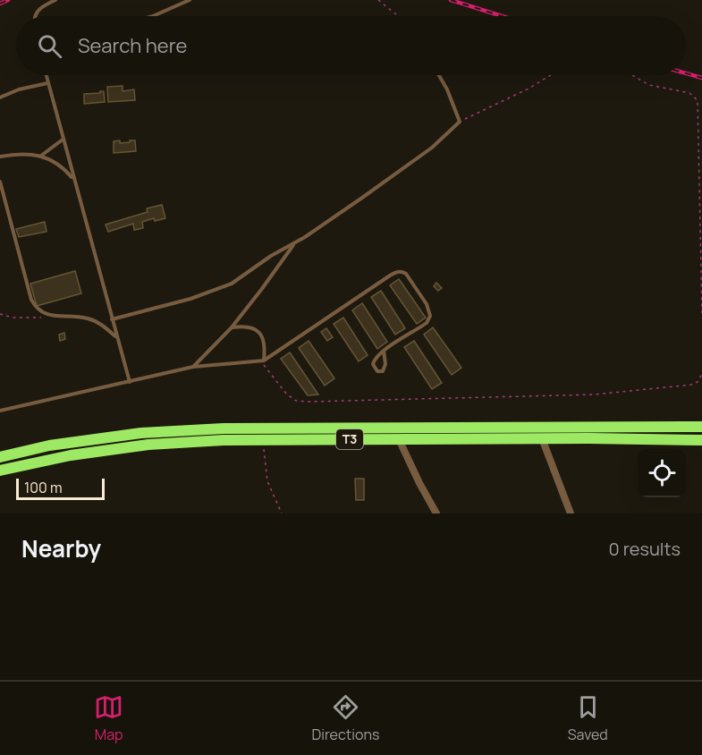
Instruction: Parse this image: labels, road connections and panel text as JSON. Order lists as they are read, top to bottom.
{
  "streets": {
    "highway": ["T3"]
  },
  "scale_bar": "100 m",
  "page": {
    "search": "Search here",
    "scale": "100 m",
    "heading": ["Nearby", "0 results"],
    "nav": ["Map", "Directions", "Saved"]
  }
}
